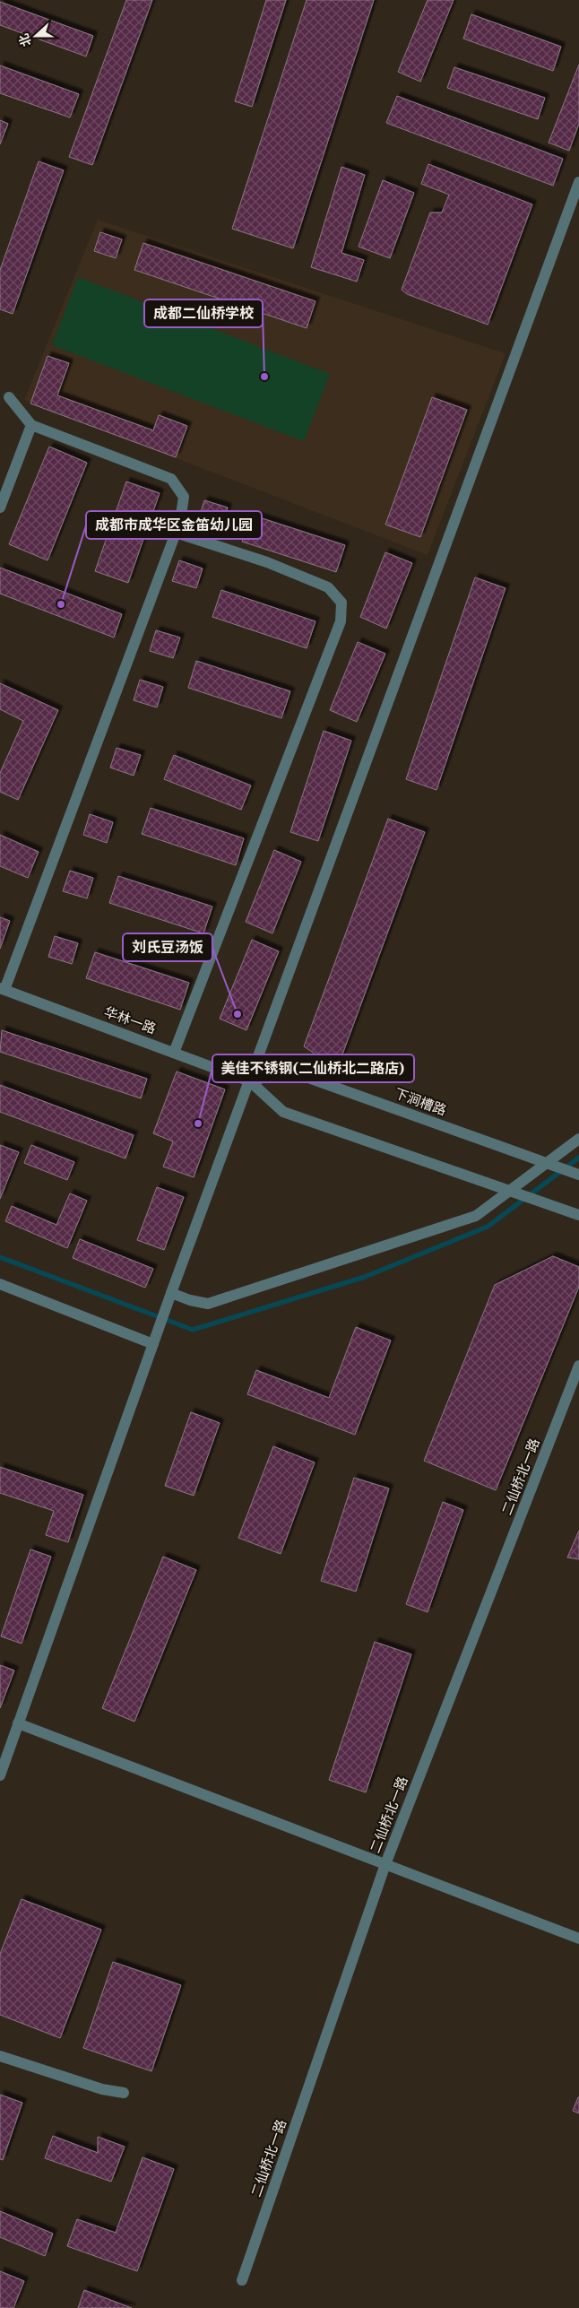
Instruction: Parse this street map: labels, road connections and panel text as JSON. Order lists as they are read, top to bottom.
{
  "streets": {
    "street": ["华林一路", "下涧槽路", "二仙桥北一路"]
  },
  "crossings": [
    ["华林一路", "下涧槽路"]
  ],
  "places": [
    "成都二仙桥学校",
    "成都市成华区金笛幼儿园",
    "刘氏豆汤饭",
    "美佳不锈钢(二仙桥北二路店)"
  ],
  "north": "left"
}
